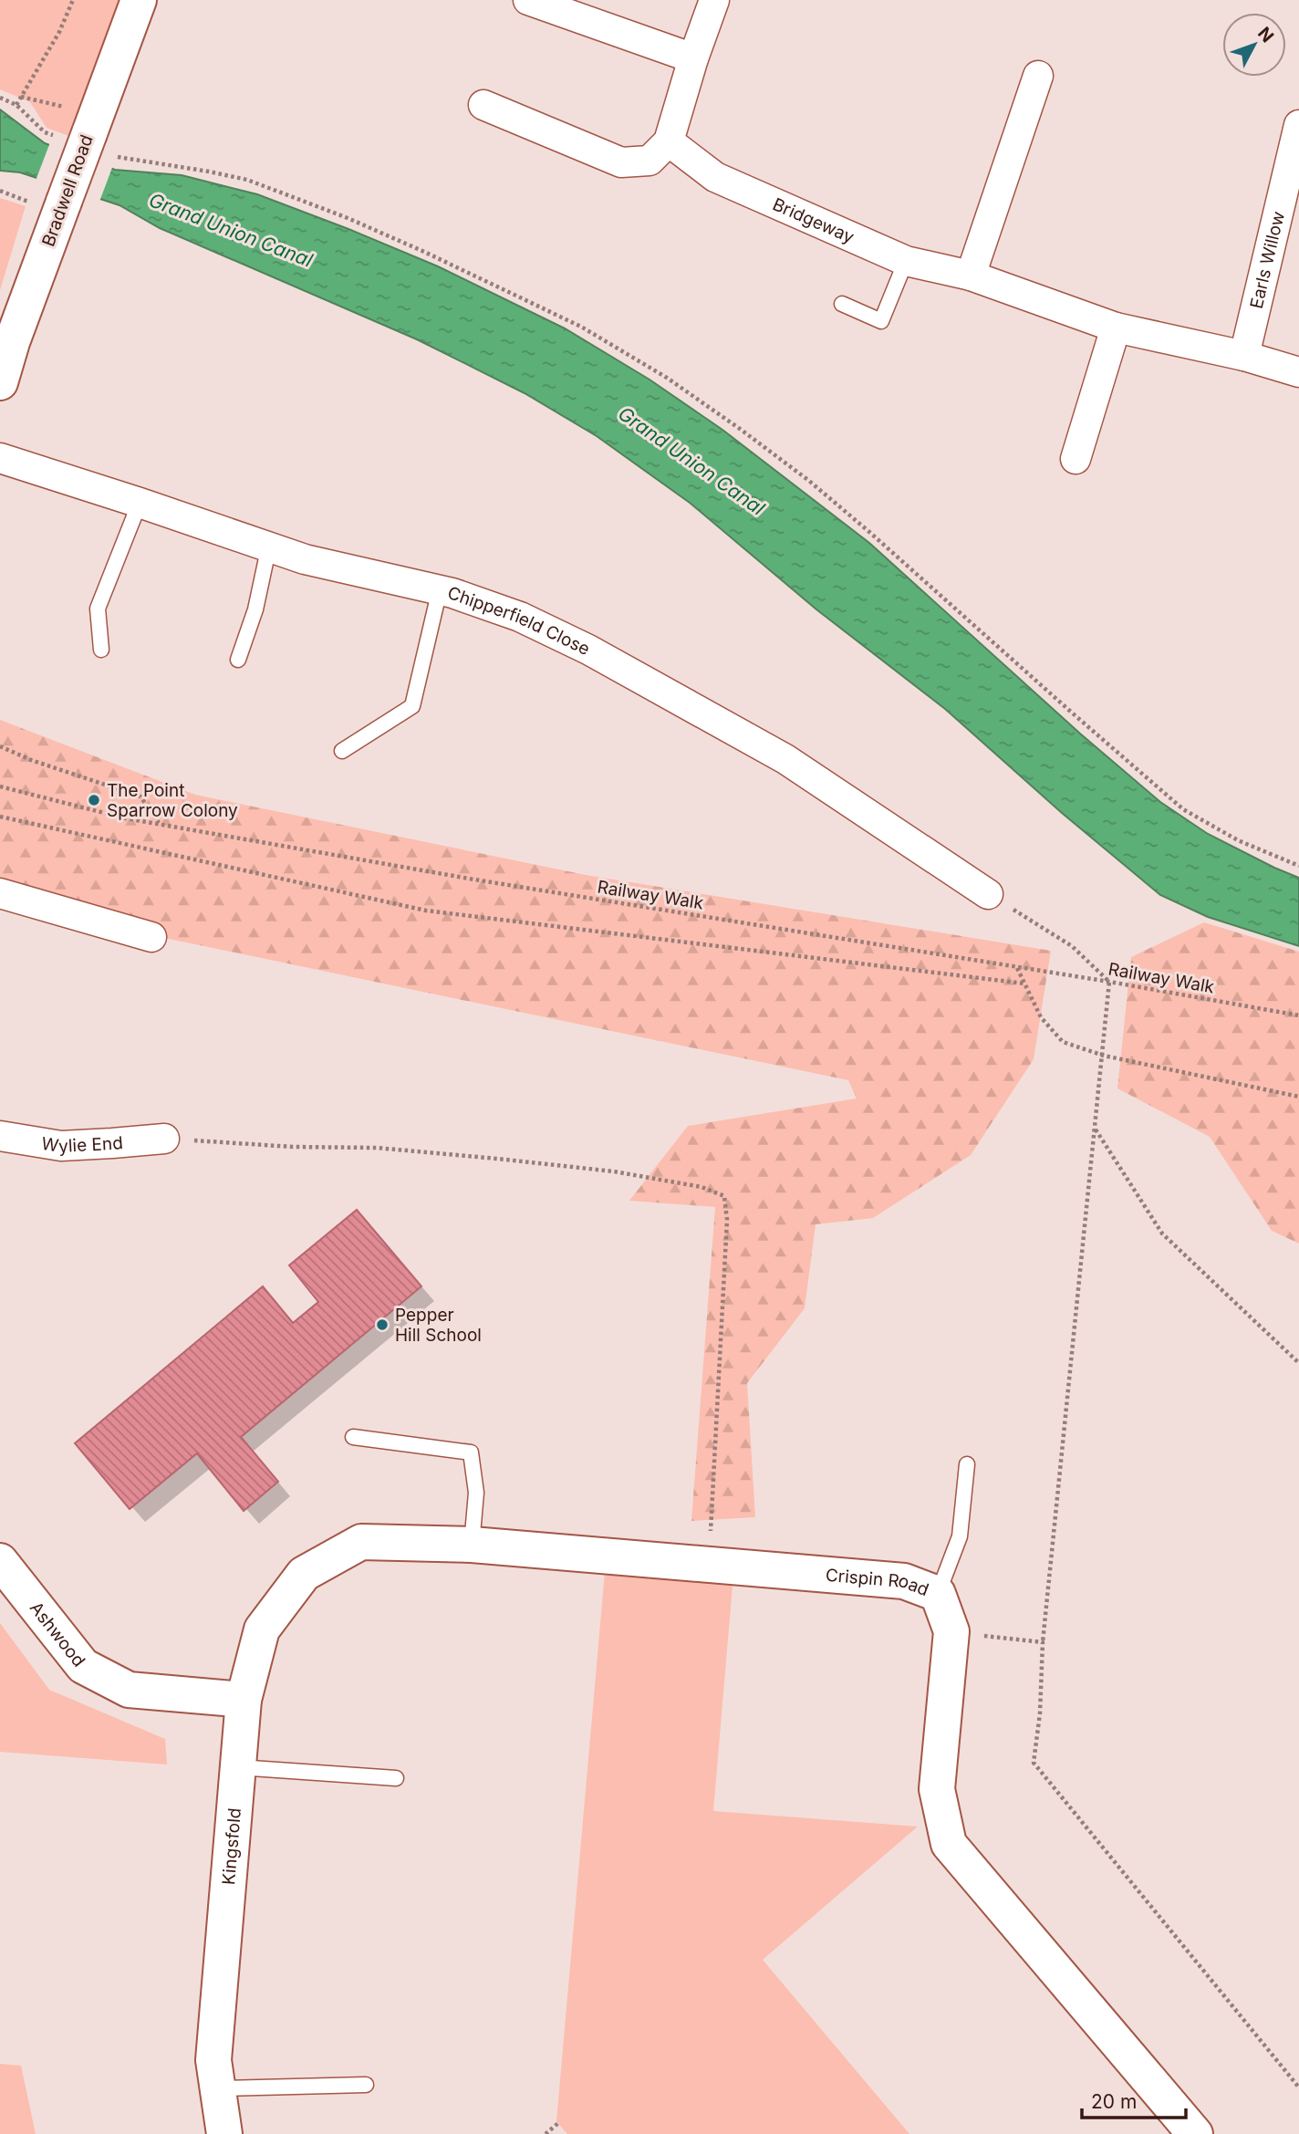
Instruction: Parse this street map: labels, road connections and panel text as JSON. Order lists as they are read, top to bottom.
{
  "streets": {
    "street": [
      "Bradwell Road",
      "Bridgeway",
      "Earls Willow",
      "Chipperfield Close",
      "Wylie End",
      "Crispin Road",
      "Ashwood",
      "Kingsfold"
    ],
    "path": ["Railway Walk"]
  },
  "crossings": [
    ["Bridgeway", "Earls Willow"],
    ["Crispin Road", "Kingsfold"],
    ["Ashwood", "Kingsfold"]
  ],
  "water": ["Grand Union Canal"],
  "places": ["The Point Sparrow Colony", "Pepper Hill School"],
  "scale_bar": "20 m",
  "north": "top right"
}
